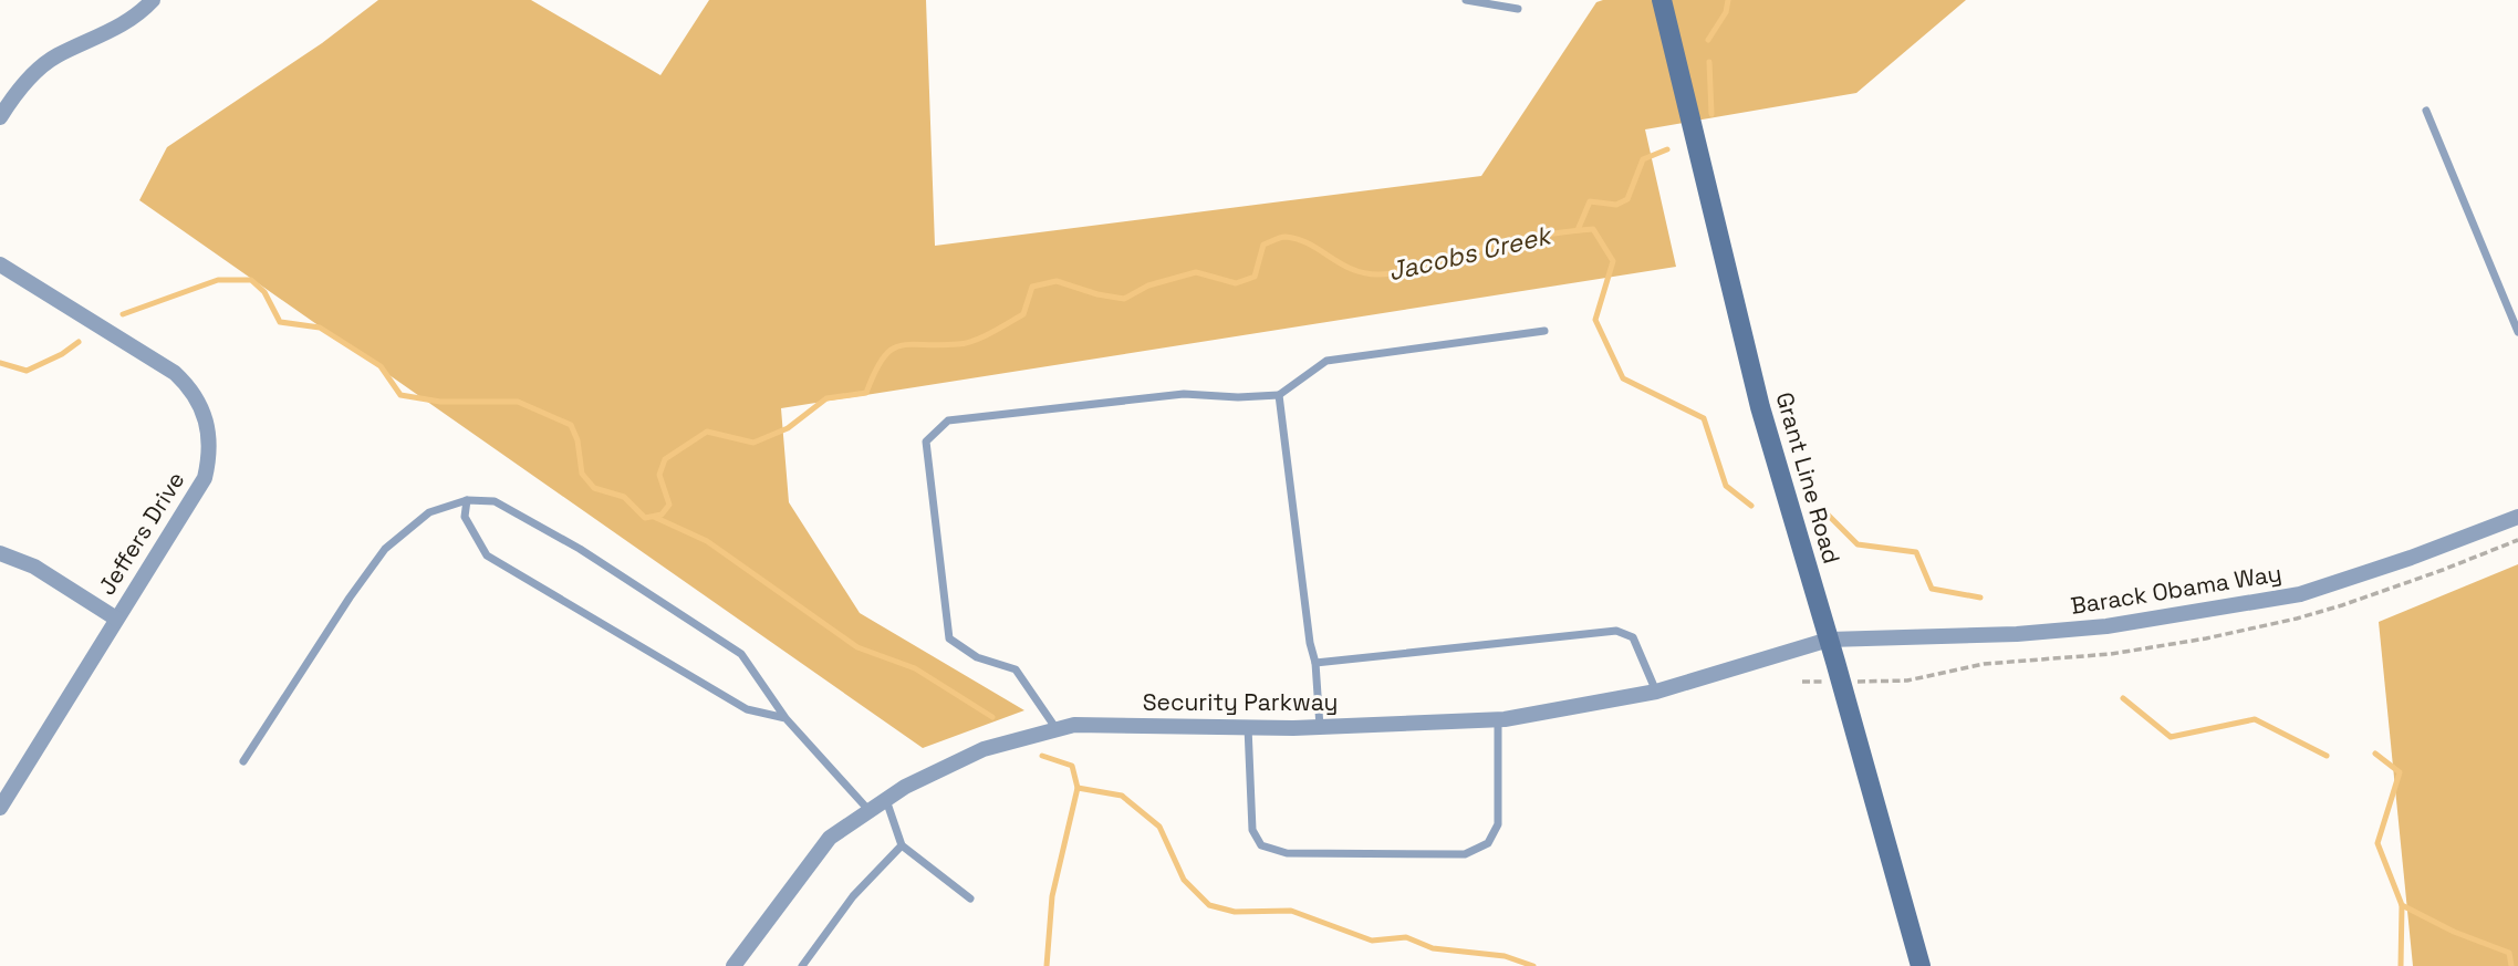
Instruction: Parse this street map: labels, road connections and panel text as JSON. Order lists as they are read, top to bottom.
{
  "streets": {
    "main road": ["Grant Line Road"],
    "street": ["Jeffers Drive", "Barack Obama Way", "Security Parkway"]
  },
  "crossings": [
    ["Grant Line Road", "Barack Obama Way"],
    ["Grant Line Road", "Security Parkway"],
    ["Barack Obama Way", "Security Parkway"]
  ],
  "water": ["Jacobs Creek"]
}
